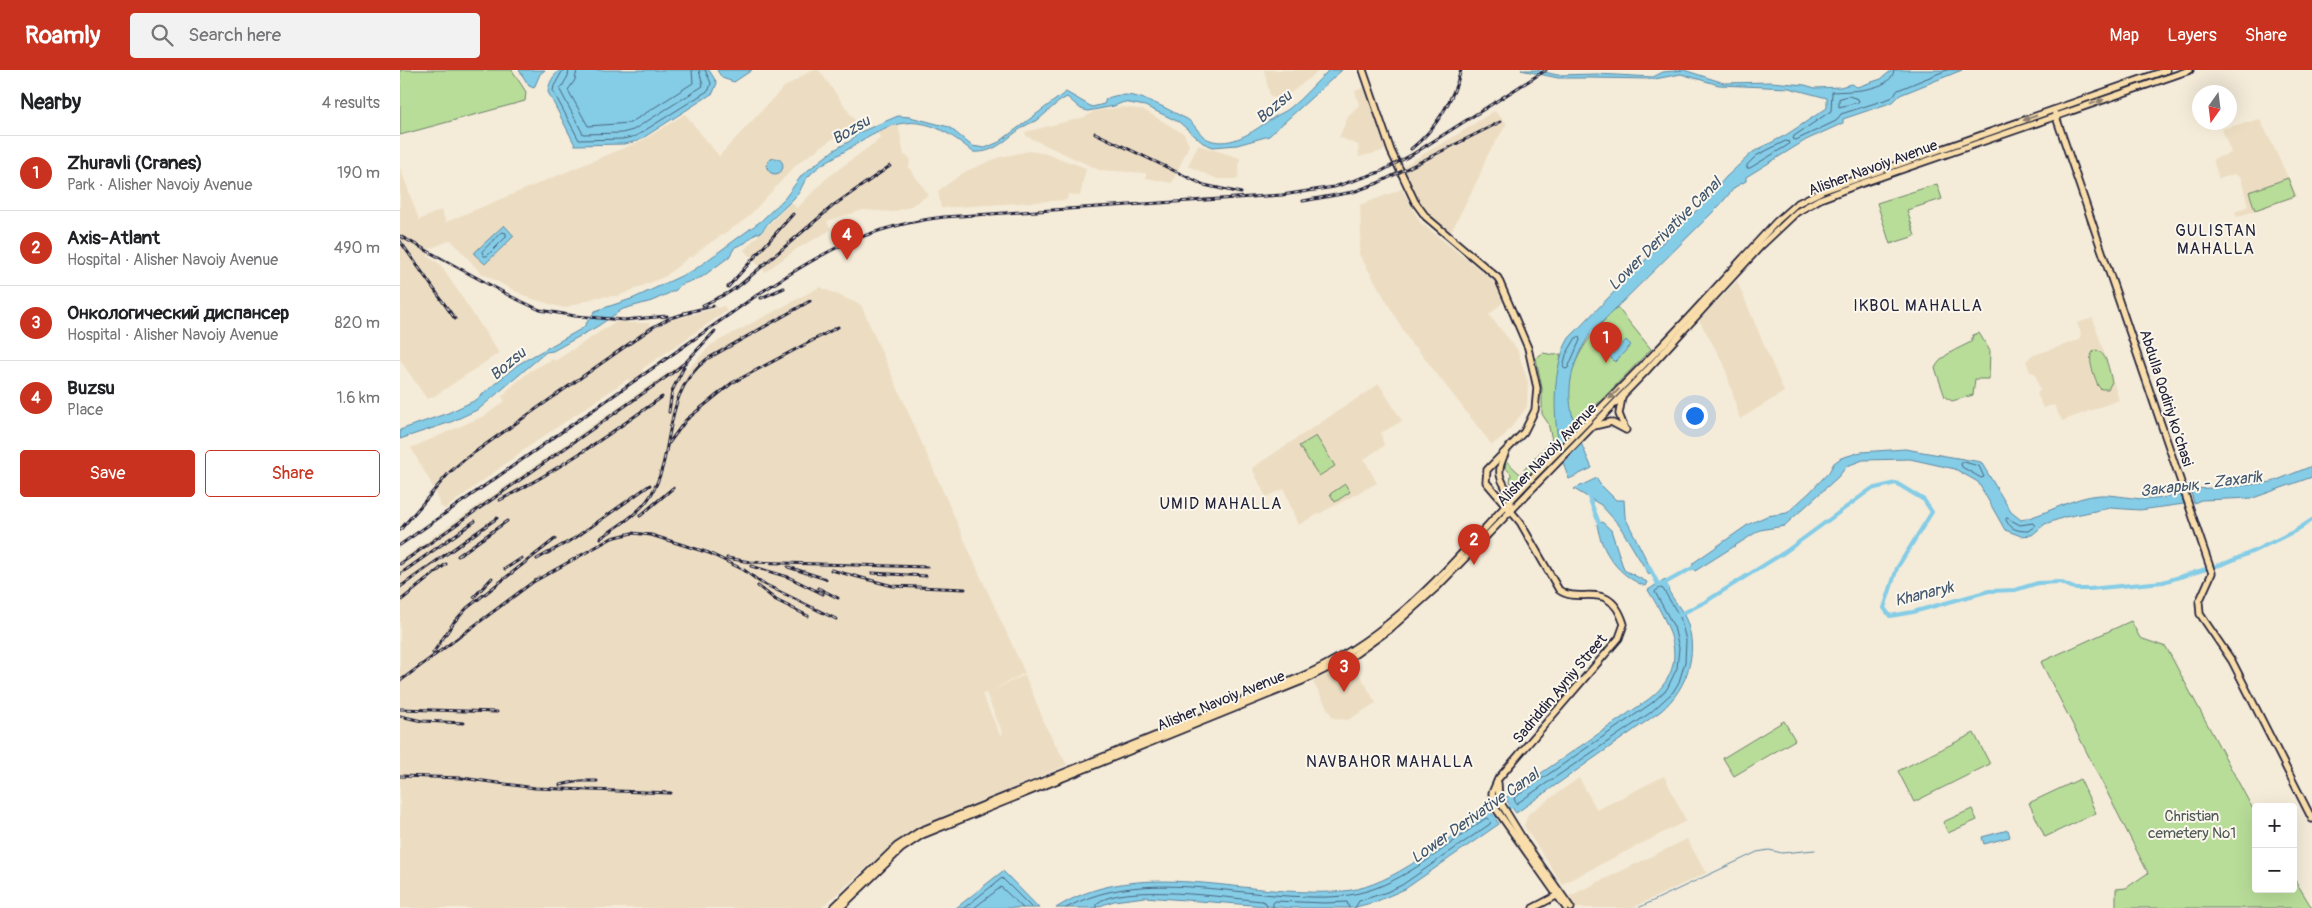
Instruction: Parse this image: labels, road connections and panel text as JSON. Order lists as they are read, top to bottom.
{
  "streets": {
    "main road": ["Alisher Navoiy Avenue", "Abdulla Qodiriy ko‘chasi", "Sadriddin Ayniy Street"]
  },
  "crossings": [
    ["Alisher Navoiy Avenue", "Abdulla Qodiriy ko‘chasi"]
  ],
  "districts": [
    "GULISTAN MAHALLA",
    "IKBOL MAHALLA",
    "UMID MAHALLA",
    "NAVBAHOR MAHALLA"
  ],
  "water": [
    "Bozsu",
    "Lower Derivative Canal",
    "Закарық - Zaxarik",
    "Khanaryk"
  ],
  "parks": ["Christian cemetery №1"],
  "north": "bottom",
  "page": {
    "header": "Roamly",
    "search": "Search here",
    "nav": ["Map", "Layers", "Share"],
    "heading": ["Nearby", "4 results"],
    "list": [
      {
        "mark": "1",
        "name": "Zhuravli (Cranes)",
        "note": "Park · Alisher Navoiy Avenue",
        "value": "190 m"
      },
      {
        "mark": "2",
        "name": "Axis-Atlant",
        "note": "Hospital · Alisher Navoiy Avenue",
        "value": "490 m"
      },
      {
        "mark": "3",
        "name": "Онкологический диспансер",
        "note": "Hospital · Alisher Navoiy Avenue",
        "value": "820 m"
      },
      {
        "mark": "4",
        "name": "Buzsu",
        "note": "Place",
        "value": "1.6 km"
      }
    ],
    "pins": [
      "4",
      "1",
      "2",
      "3"
    ],
    "buttons": ["Save", "Share"],
    "map_buttons": ["+", "−"]
  }
}
